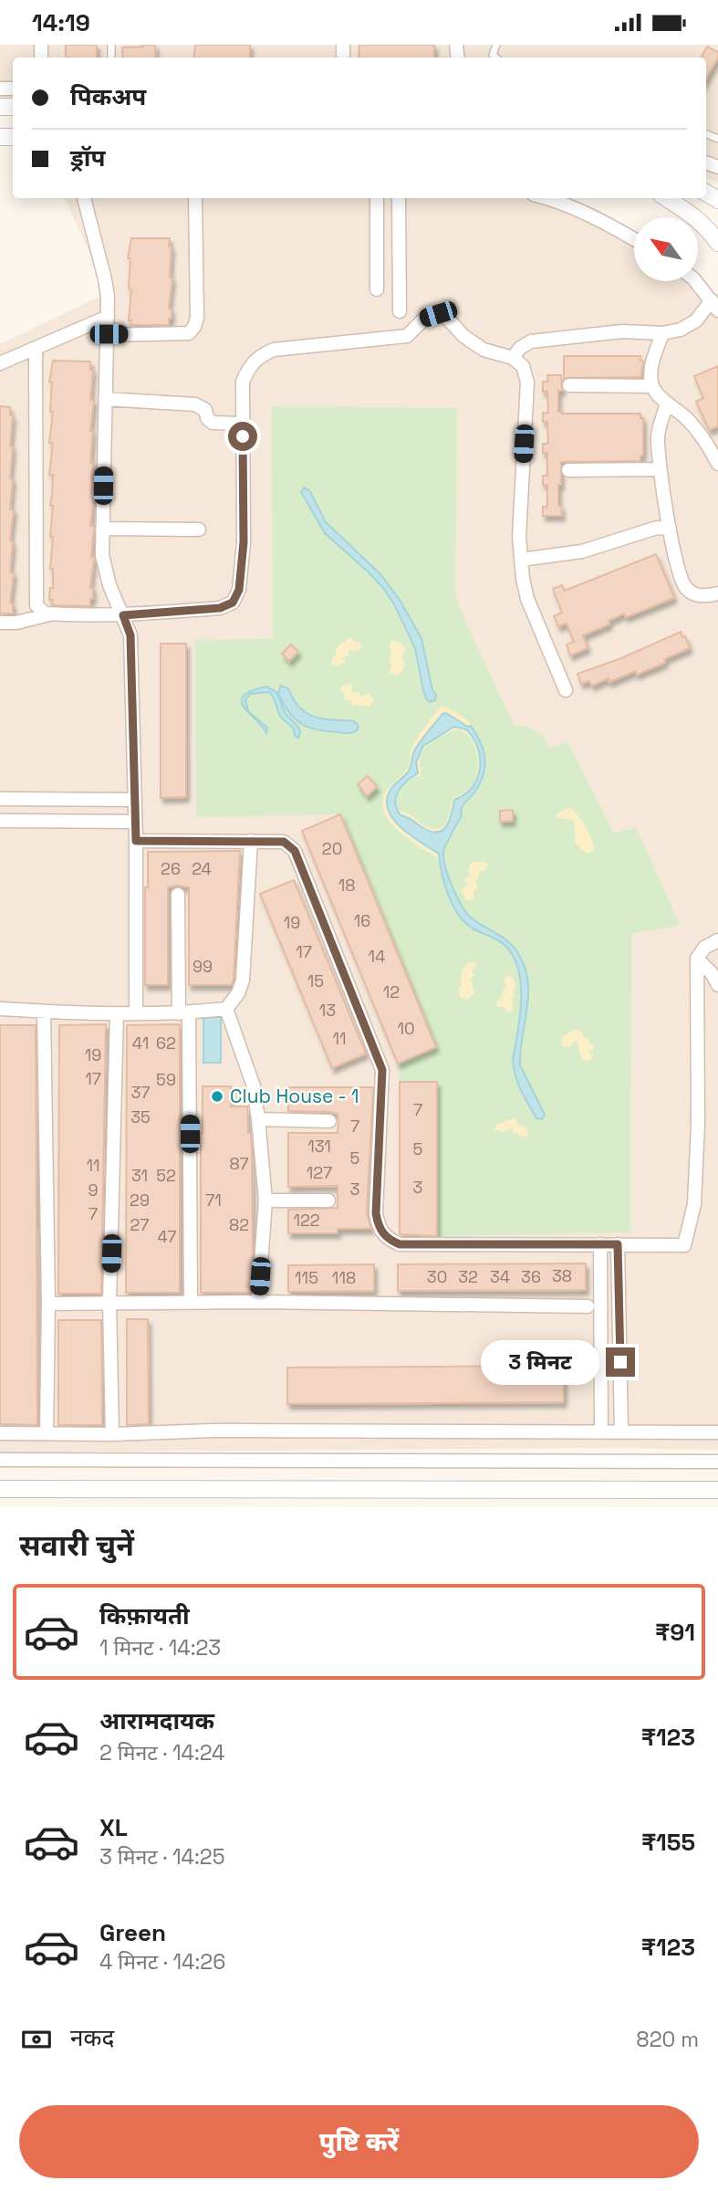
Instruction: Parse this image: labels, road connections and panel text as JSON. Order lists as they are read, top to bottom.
{
  "places": ["Club House - 1"],
  "house_numbers": [
    "20",
    "26",
    "24",
    "18",
    "16",
    "19",
    "17",
    "14",
    "99",
    "15",
    "12",
    "13",
    "10",
    "11",
    "41",
    "62",
    "19",
    "17",
    "59",
    "37",
    "7",
    "35",
    "7",
    "131",
    "5",
    "5",
    "87",
    "11",
    "127",
    "31",
    "52",
    "3",
    "3",
    "9",
    "29",
    "71",
    "7",
    "122",
    "27",
    "82",
    "47",
    "38",
    "30",
    "32",
    "34",
    "36",
    "115",
    "118"
  ],
  "north": "top left",
  "page": {
    "status": "14:19",
    "banner": ["पिकअप", "ड्रॉप"],
    "bubble": "3 मिनट",
    "heading": "सवारी चुनें",
    "list": [
      {
        "name": "किफ़ायती",
        "note": "1 मिनट · 14:23",
        "value": "₹91"
      },
      {
        "name": "आरामदायक",
        "note": "2 मिनट · 14:24",
        "value": "₹123"
      },
      {
        "name": "XL",
        "note": "3 मिनट · 14:25",
        "value": "₹155"
      },
      {
        "name": "Green",
        "note": "4 मिनट · 14:26",
        "value": "₹123"
      }
    ],
    "pay": ["नकद", "820 m"],
    "buttons": "पुष्टि करें"
  }
}
